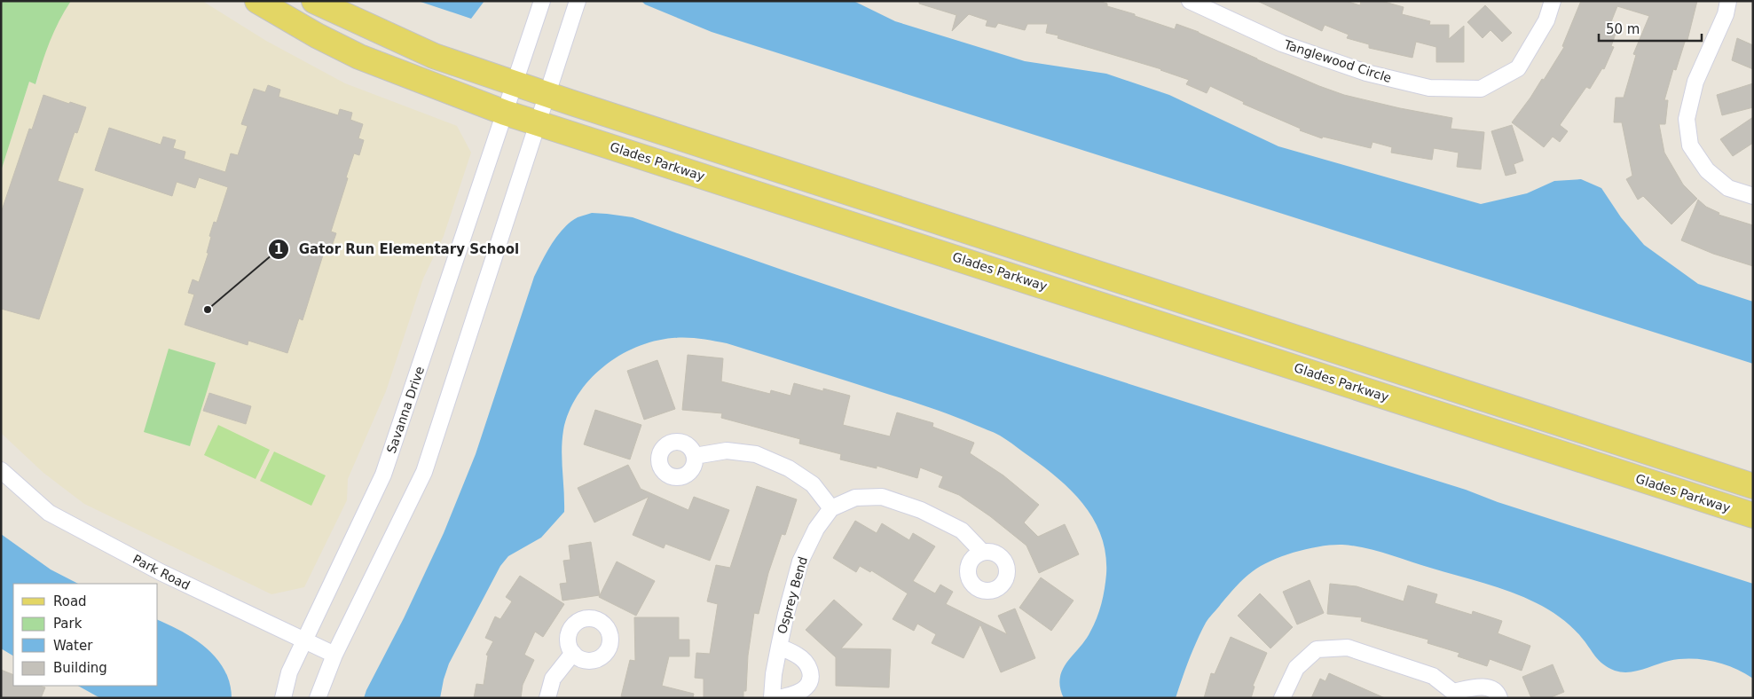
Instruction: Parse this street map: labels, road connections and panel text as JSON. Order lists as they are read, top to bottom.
{
  "streets": {
    "main road": ["Glades Parkway"],
    "street": [
      "Tanglewood Circle",
      "Savanna Drive",
      "Park Road",
      "Osprey Bend"
    ]
  },
  "crossings": [
    ["Glades Parkway", "Savanna Drive"],
    ["Savanna Drive", "Park Road"]
  ],
  "places": ["Gator Run Elementary School"],
  "legend": [
    "Road",
    "Park",
    "Water",
    "Building"
  ],
  "scale_bar": "50 m"
}
